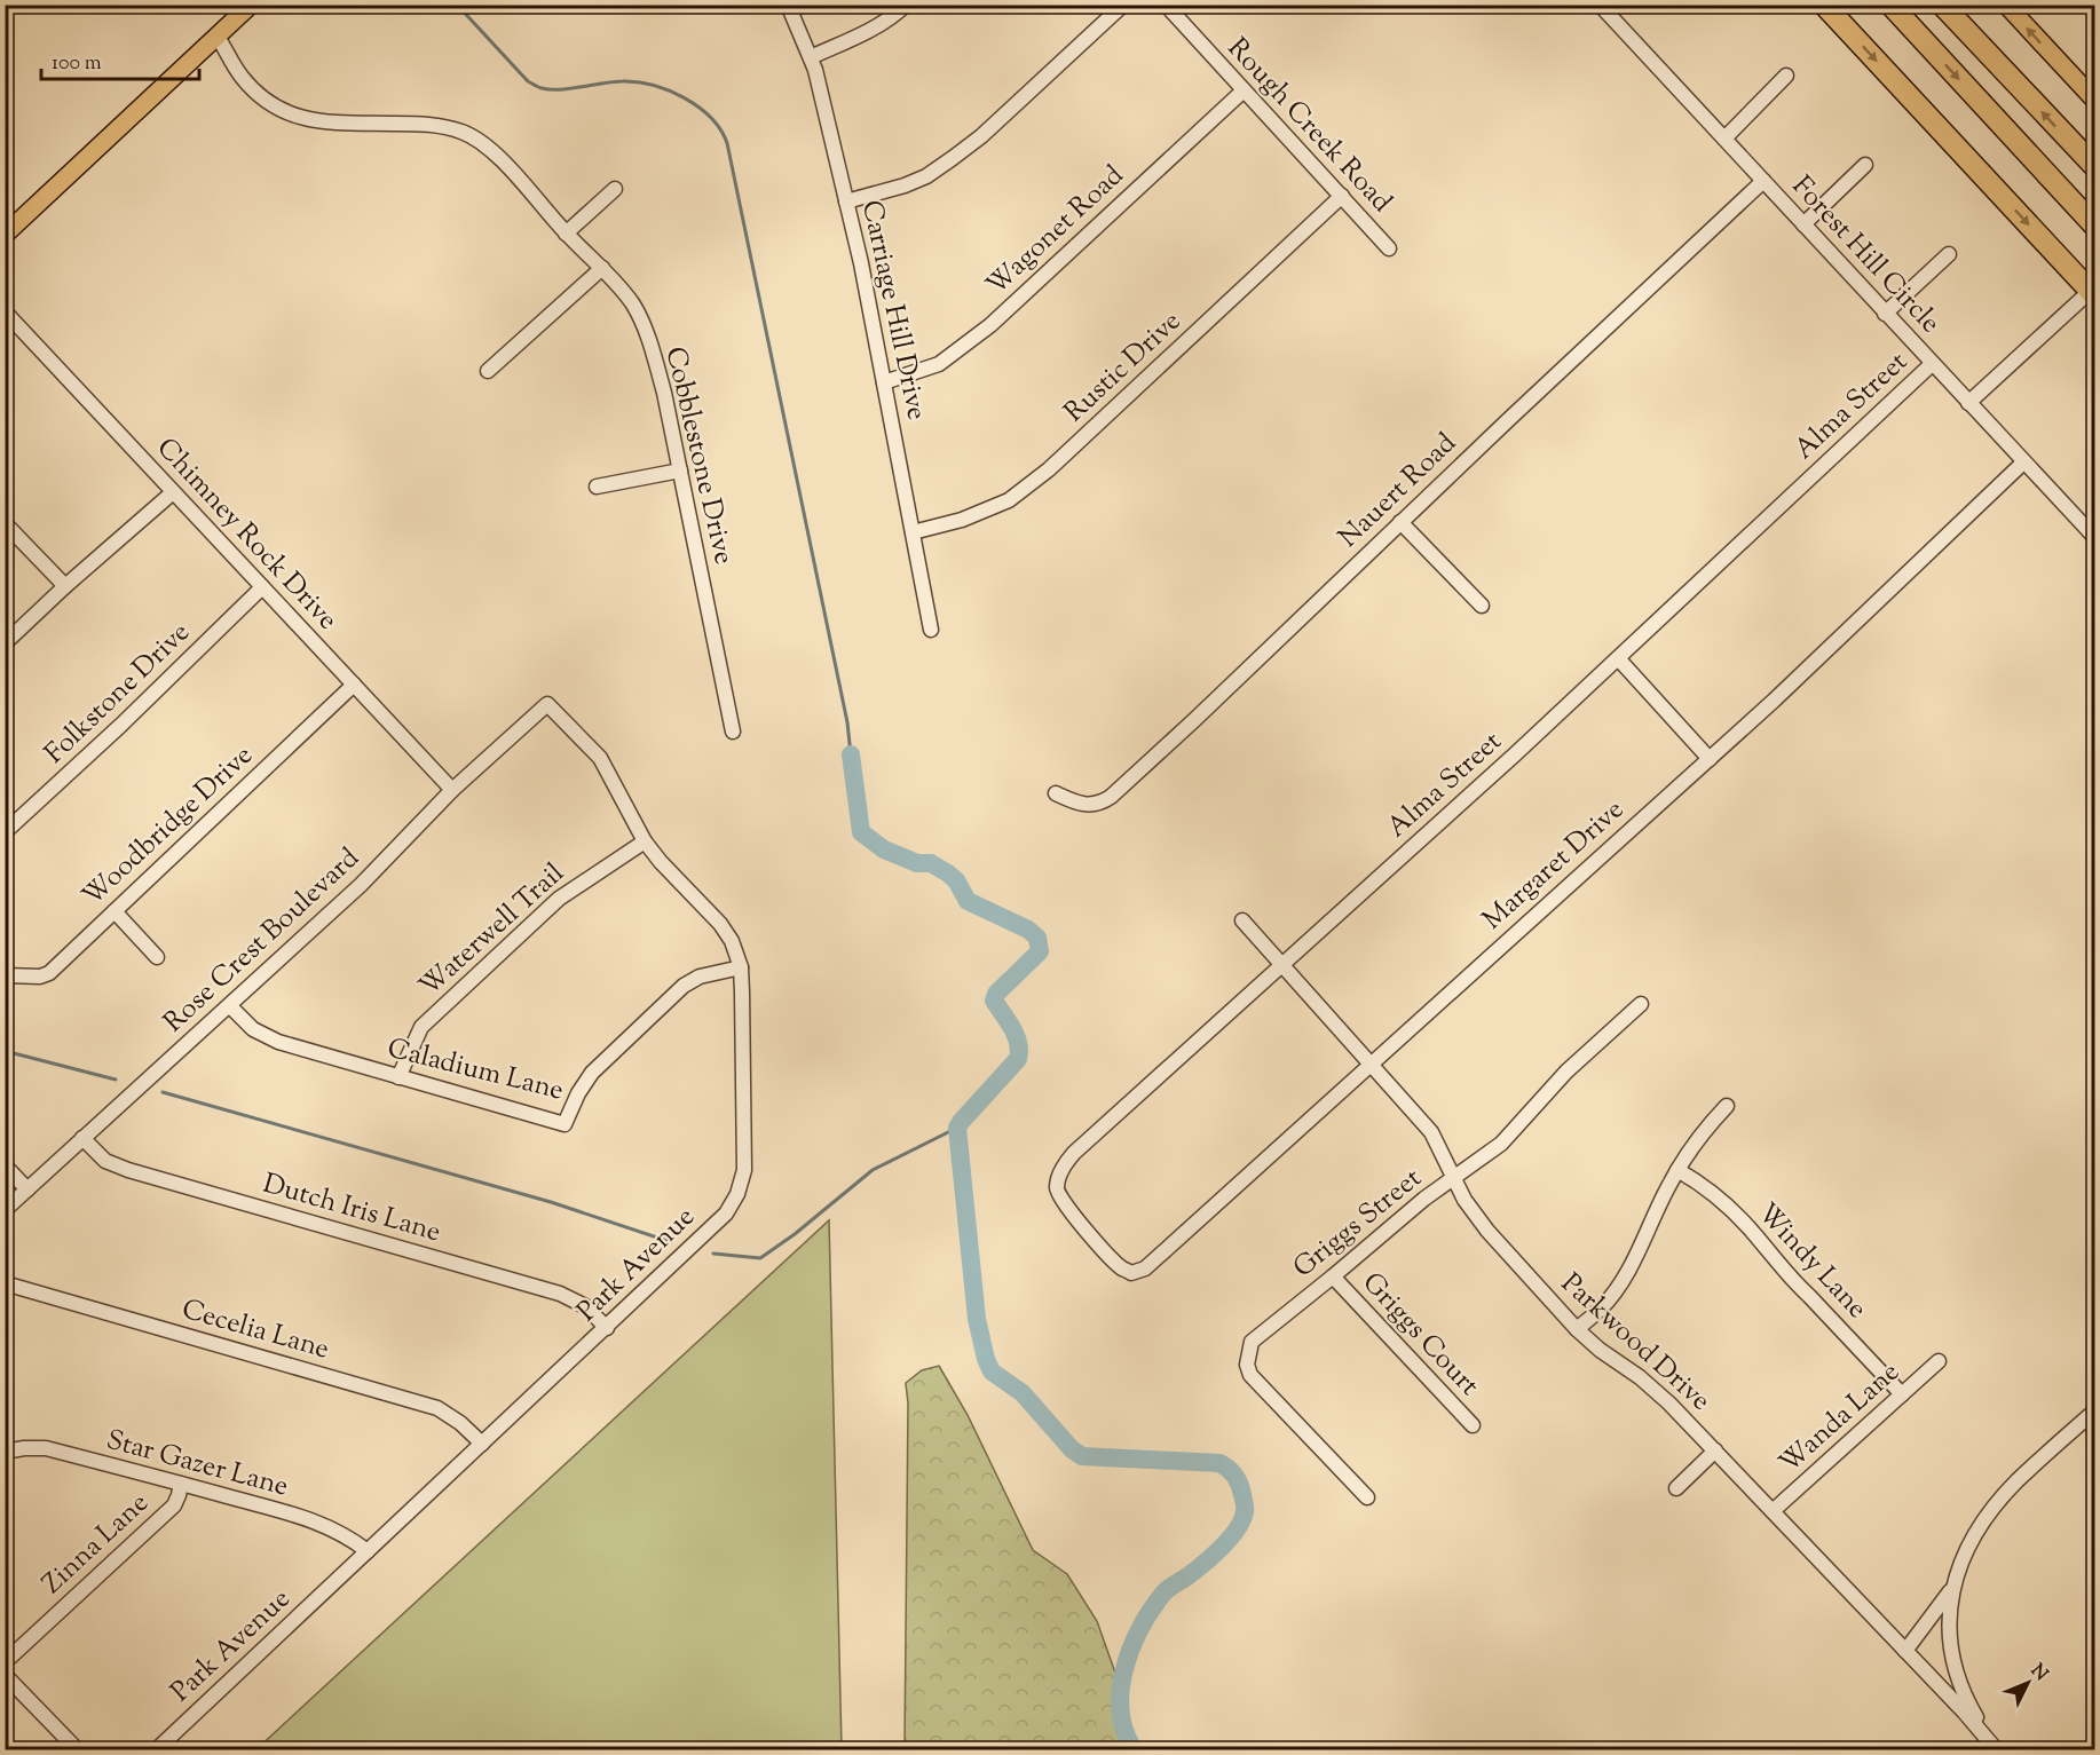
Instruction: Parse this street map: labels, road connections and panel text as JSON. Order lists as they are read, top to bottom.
{
  "streets": {
    "street": [
      "Rough Creek Road",
      "Wagonet Road",
      "Forest Hill Circle",
      "Carriage Hill Drive",
      "Rustic Drive",
      "Alma Street",
      "Cobblestone Drive",
      "Nauert Road",
      "Chimney Rock Drive",
      "Folkstone Drive",
      "Woodbridge Drive",
      "Margaret Drive",
      "Waterwell Trail",
      "Rose Crest Boulevard",
      "Caladium Lane",
      "Dutch Iris Lane",
      "Griggs Street",
      "Windy Lane",
      "Park Avenue",
      "Cecelia Lane",
      "Griggs Court",
      "Parkwood Drive",
      "Wanda Lane",
      "Star Gazer Lane",
      "Zinna Lane"
    ]
  },
  "crossings": [
    ["Rough Creek Road", "Wagonet Road"],
    ["Rough Creek Road", "Rustic Drive"],
    ["Wagonet Road", "Carriage Hill Drive"],
    ["Forest Hill Circle", "Alma Street"],
    ["Forest Hill Circle", "Nauert Road"],
    ["Forest Hill Circle", "Margaret Drive"],
    ["Carriage Hill Drive", "Rustic Drive"],
    ["Alma Street", "Margaret Drive"],
    ["Alma Street", "Parkwood Drive"],
    ["Chimney Rock Drive", "Folkstone Drive"],
    ["Chimney Rock Drive", "Woodbridge Drive"],
    ["Chimney Rock Drive", "Rose Crest Boulevard"],
    ["Margaret Drive", "Parkwood Drive"],
    ["Waterwell Trail", "Caladium Lane"],
    ["Waterwell Trail", "Park Avenue"],
    ["Rose Crest Boulevard", "Caladium Lane"],
    ["Rose Crest Boulevard", "Dutch Iris Lane"],
    ["Rose Crest Boulevard", "Park Avenue"],
    ["Caladium Lane", "Park Avenue"],
    ["Dutch Iris Lane", "Park Avenue"],
    ["Griggs Street", "Griggs Court"],
    ["Griggs Street", "Parkwood Drive"],
    ["Windy Lane", "Wanda Lane"],
    ["Park Avenue", "Cecelia Lane"],
    ["Park Avenue", "Star Gazer Lane"],
    ["Parkwood Drive", "Wanda Lane"],
    ["Star Gazer Lane", "Zinna Lane"]
  ],
  "scale_bar": "100 m",
  "north": "top right"
}
